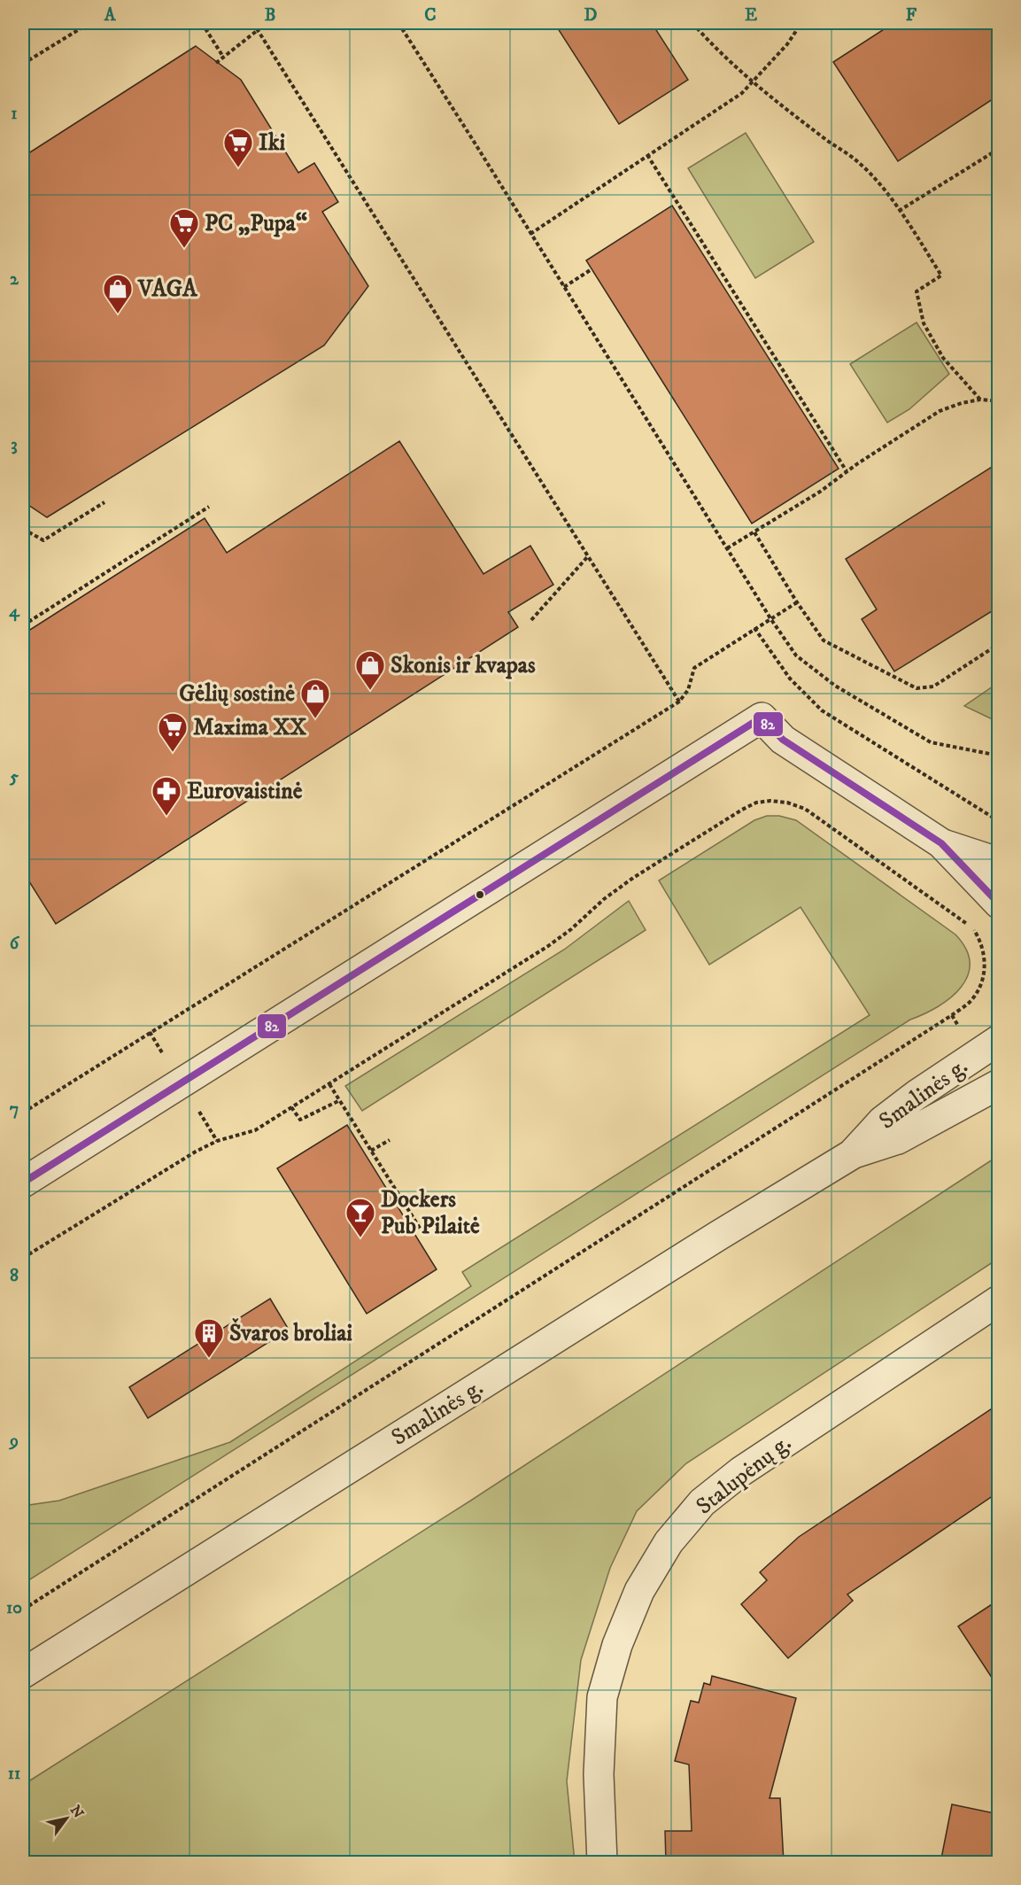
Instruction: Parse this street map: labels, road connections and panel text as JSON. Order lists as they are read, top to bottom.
{
  "streets": {
    "street": ["Smalinės g.", "Stalupėnų g."]
  },
  "places": {
    "supermarket": ["Iki", "PC „Pupa“", "Maxima XX"],
    "shop": ["VAGA", "Skonis ir kvapas", "Gėlių sostinė"],
    "pharmacy": ["Eurovaistinė"],
    "bar": ["Dockers Pub Pilaitė"],
    "building": ["Švaros broliai"]
  },
  "lines": ["transit line 82"],
  "north": "top right",
  "grid": {
    "columns": [
      "A",
      "B",
      "C",
      "D",
      "E",
      "F"
    ],
    "rows": [
      "1",
      "2",
      "3",
      "4",
      "5",
      "6",
      "7",
      "8",
      "9",
      "10",
      "11"
    ]
  }
}
